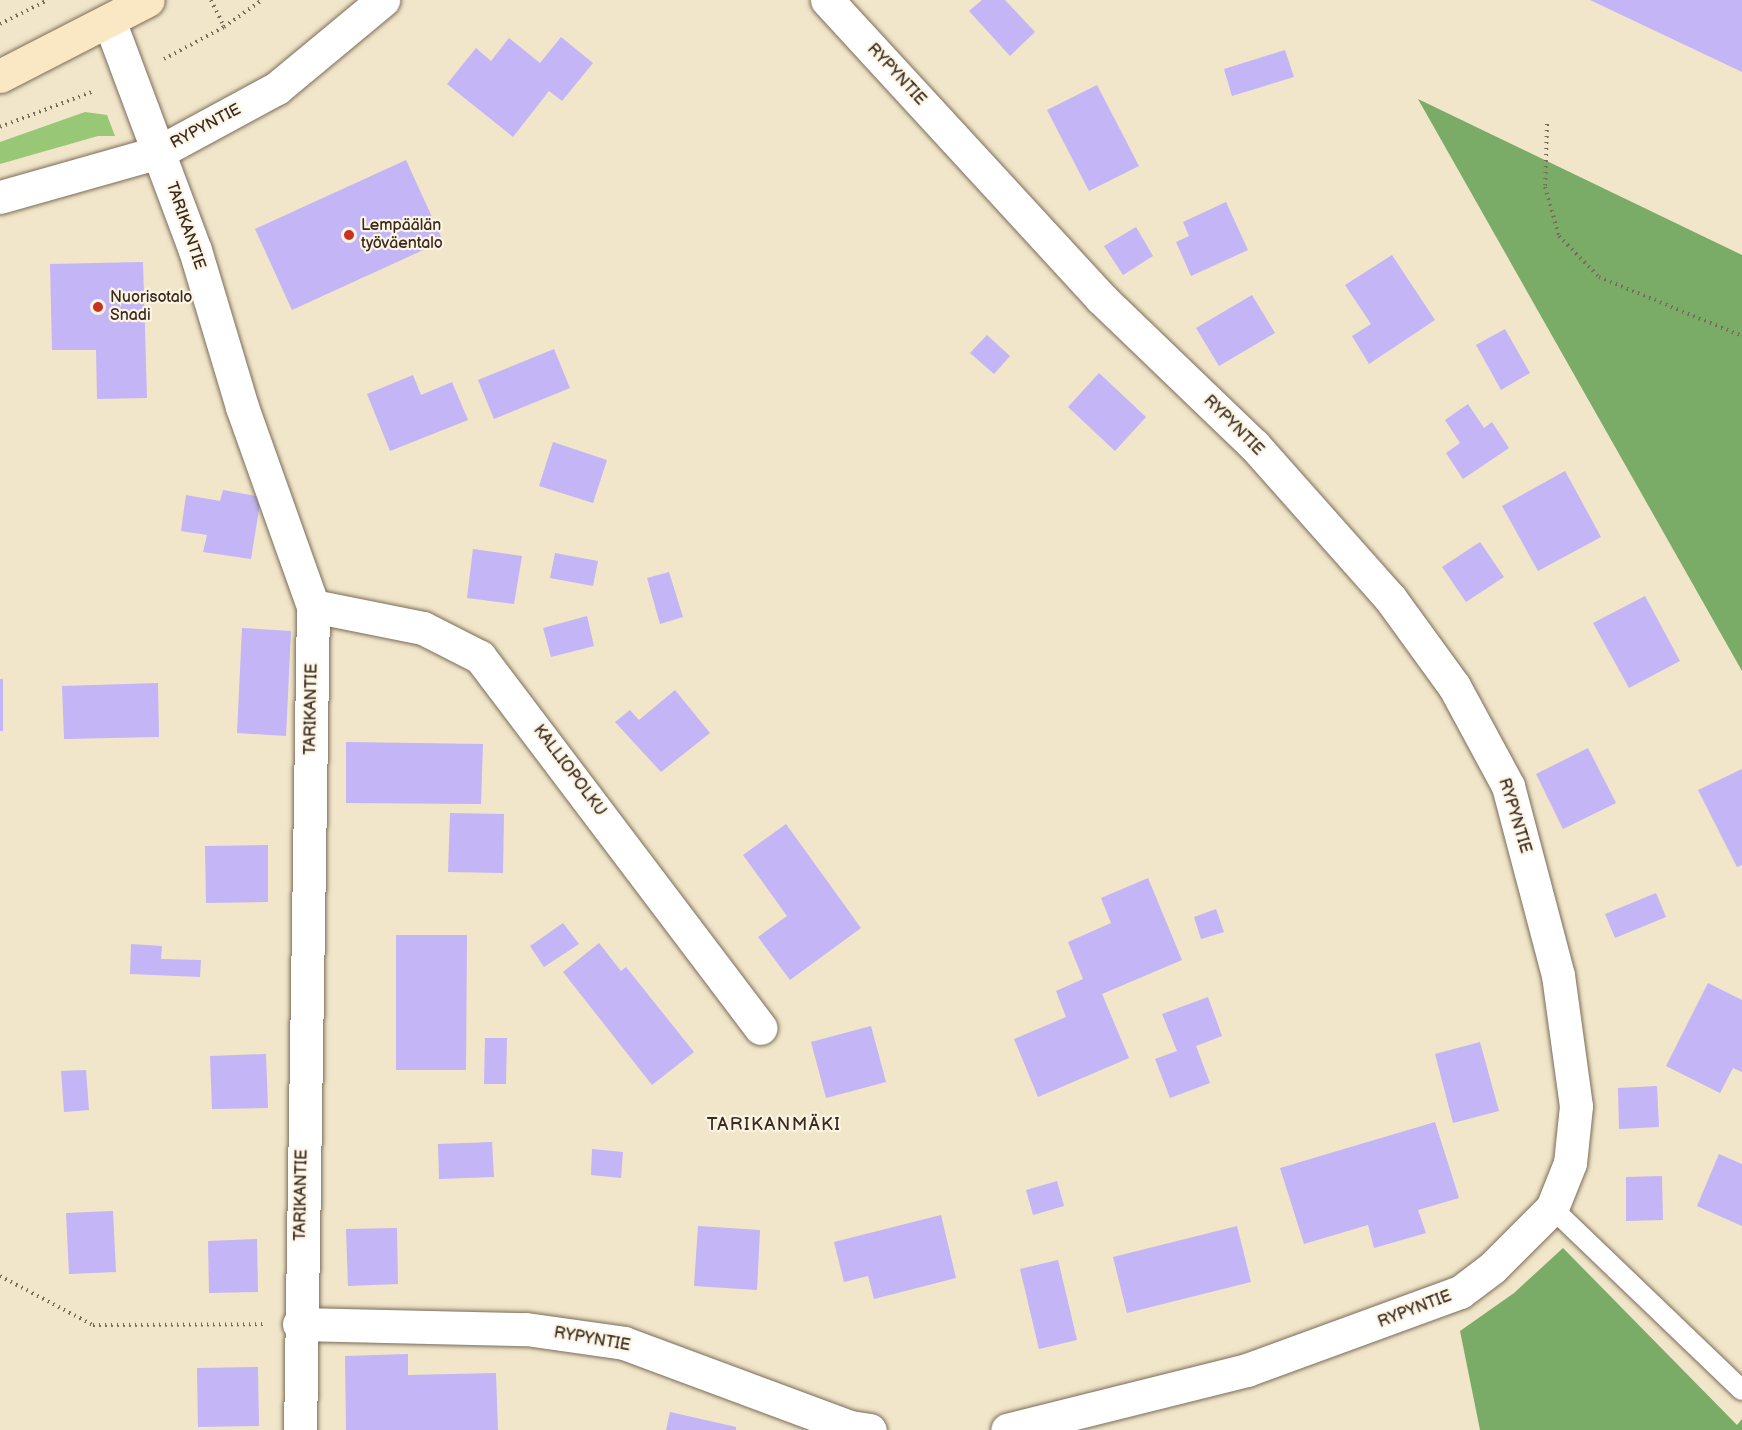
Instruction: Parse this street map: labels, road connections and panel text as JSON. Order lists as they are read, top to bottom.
{
  "streets": {
    "street": ["RYPYNTIE", "TARIKANTIE", "KALLIOPOLKU"]
  },
  "crossings": [
    ["RYPYNTIE", "TARIKANTIE"],
    ["TARIKANTIE", "KALLIOPOLKU"]
  ],
  "districts": ["TARIKANMÄKI"],
  "places": ["Lempäälän työväentalo", "Nuorisotalo Snadi"]
}
